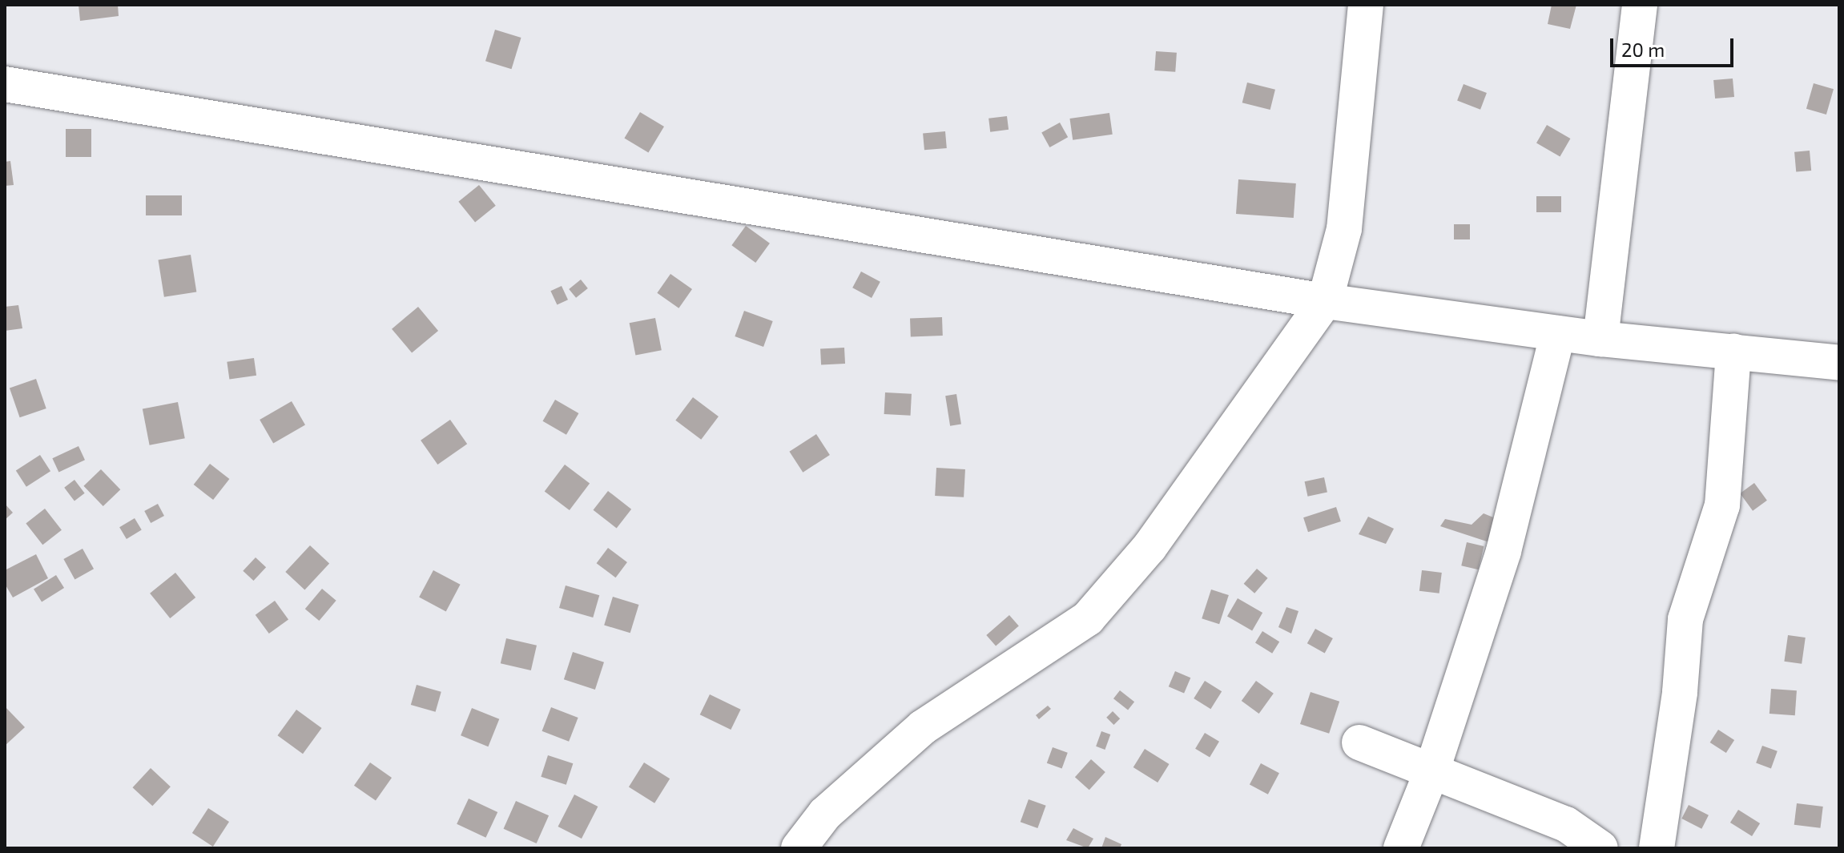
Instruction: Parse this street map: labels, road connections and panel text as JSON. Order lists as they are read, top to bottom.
{
  "scale_bar": "20 m"
}
